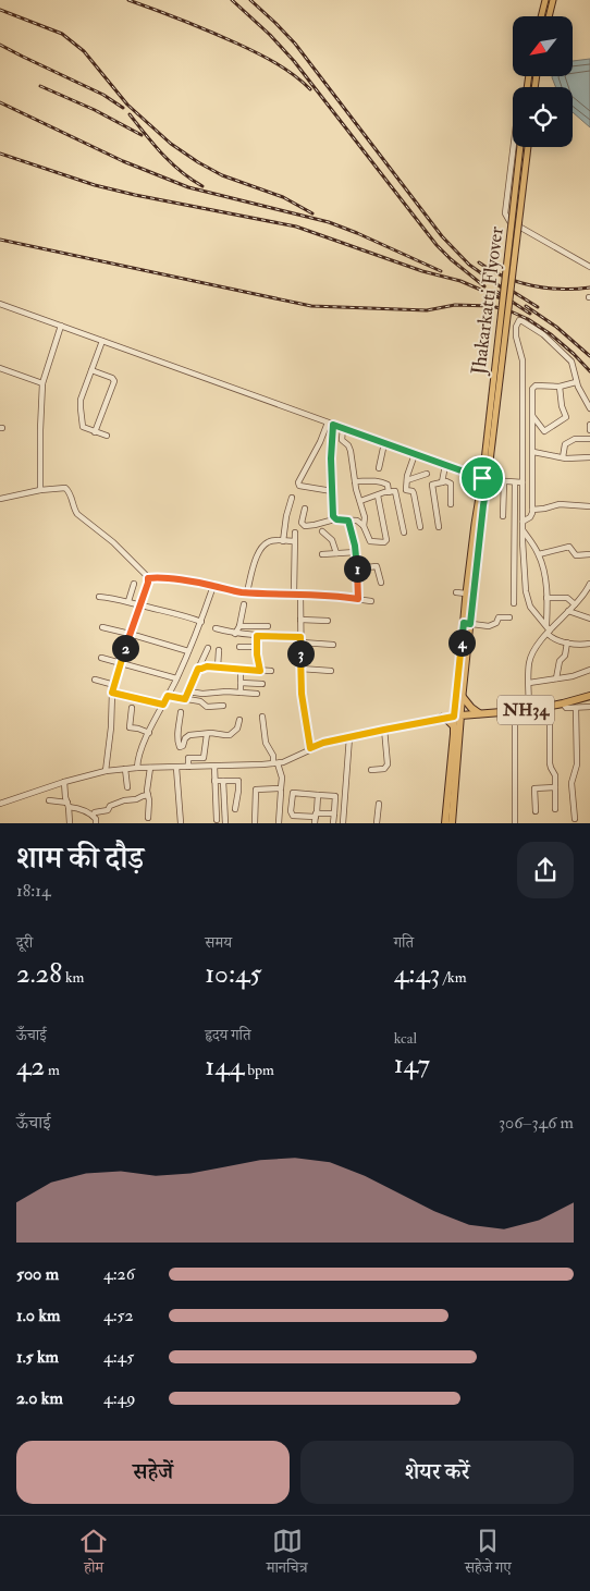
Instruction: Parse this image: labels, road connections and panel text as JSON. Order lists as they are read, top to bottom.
{
  "streets": {
    "highway": ["NH34"],
    "main road": ["Jhakarkatti Flyover"]
  },
  "north": "bottom left",
  "page": {
    "pins": [
      "1",
      "4",
      "2",
      "3"
    ],
    "heading": ["शाम की दौड़", "18:14"],
    "stats": [
      ["दूरी", "2.28 km"],
      ["समय", "10:45"],
      ["गति", "4:43 /km"],
      ["ऊँचाई", "42 m"],
      ["हृदय गति", "144 bpm"],
      ["kcal", "147"]
    ],
    "chart": ["ऊँचाई", "306–346 m"],
    "list": [
      {
        "name": "500 m",
        "note": "4:26"
      },
      {
        "name": "1.0 km",
        "note": "4:52"
      },
      {
        "name": "1.5 km",
        "note": "4:45"
      },
      {
        "name": "2.0 km",
        "note": "4:49"
      }
    ],
    "buttons": ["सहेजें", "शेयर करें"],
    "tabs": ["होम", "मानचित्र", "सहेजे गए"]
  }
}
